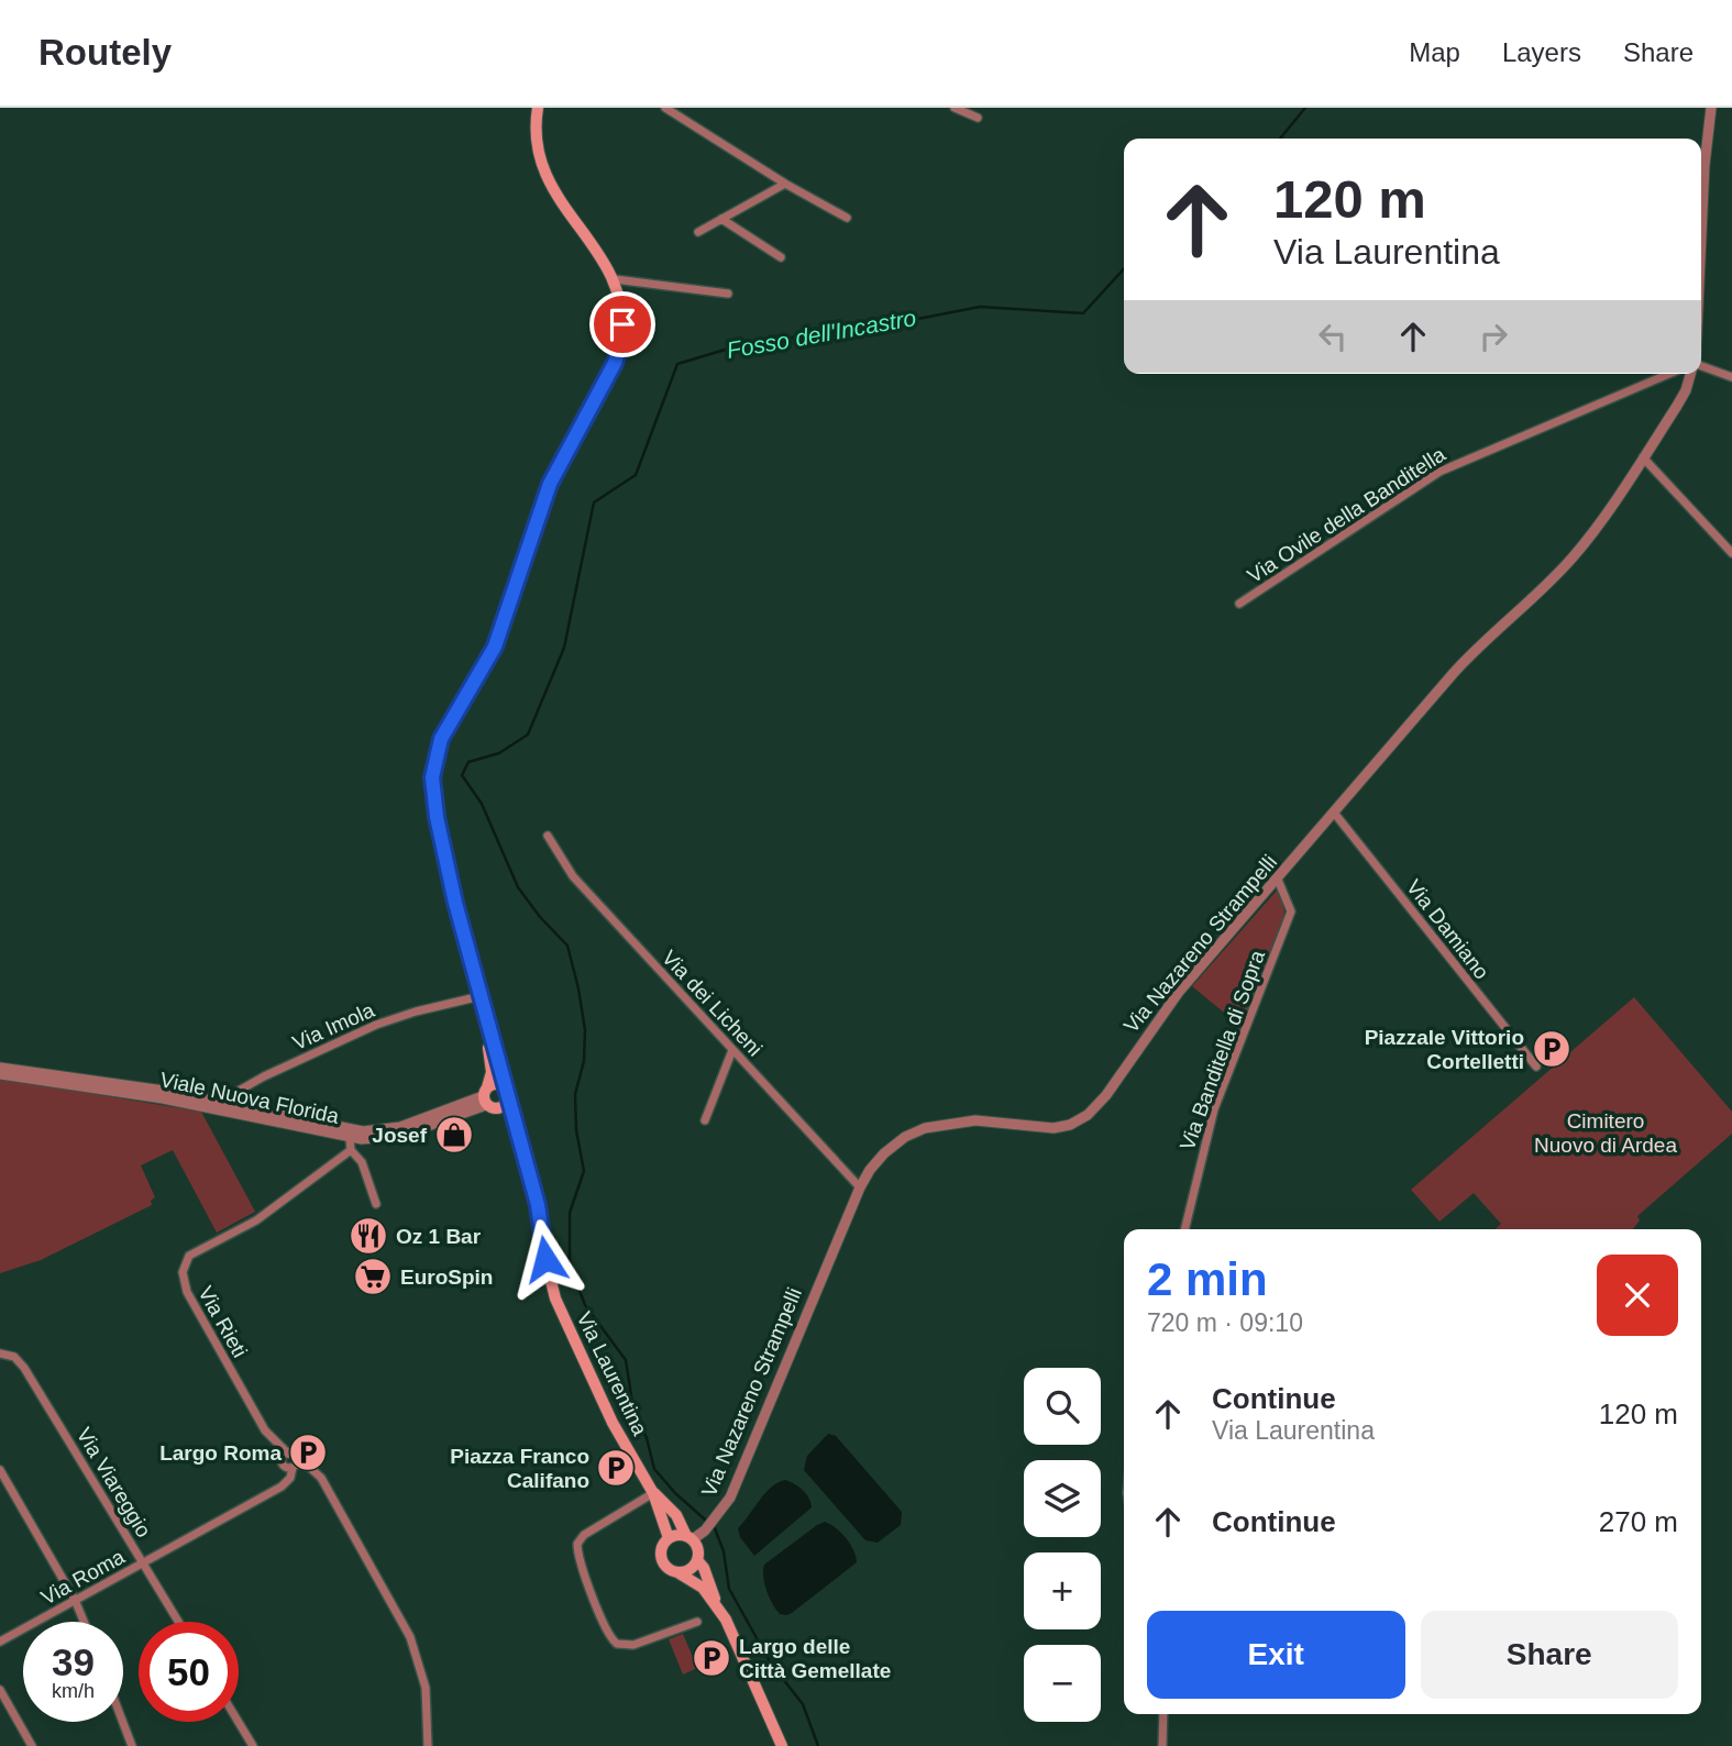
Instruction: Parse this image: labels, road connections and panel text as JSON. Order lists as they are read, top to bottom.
{
  "streets": {
    "main road": ["Via Laurentina"],
    "street": [
      "Via Ovile della Banditella",
      "Via Damiano",
      "Via Nazareno Strampelli",
      "Via dei Licheni",
      "Via Imola",
      "Via Banditella di Sopra",
      "Viale Nuova Florida",
      "Via Rieti",
      "Via Viareggio",
      "Via Roma"
    ]
  },
  "crossings": [
    ["Via Damiano", "Via Nazareno Strampelli"],
    ["Via Nazareno Strampelli", "Via dei Licheni"],
    ["Via Nazareno Strampelli", "Via Banditella di Sopra"],
    ["Via Nazareno Strampelli", "Via Laurentina"],
    ["Via Imola", "Viale Nuova Florida"],
    ["Via Imola", "Via Laurentina"],
    ["Viale Nuova Florida", "Via Laurentina"],
    ["Via Rieti", "Via Roma"],
    ["Via Viareggio", "Via Roma"]
  ],
  "water": ["Fosso dell'Incastro"],
  "parks": ["Cimitero Nuovo di Ardea"],
  "places": {
    "parking": [
      "Piazzale Vittorio Cortelletti",
      "Largo Roma",
      "Piazza Franco Califano",
      "Largo delle Città Gemellate"
    ],
    "shop": ["Josef"],
    "restaurant": ["Oz 1 Bar"],
    "supermarket": ["EuroSpin"]
  },
  "page": {
    "header": "Routely",
    "nav": ["Map", "Layers", "Share"],
    "turn": ["120 m", "Via Laurentina"],
    "heading": ["2 min", "720 m · 09:10"],
    "list": [
      {
        "name": "Continue",
        "note": "Via Laurentina",
        "value": "120 m"
      },
      {
        "name": "Continue",
        "value": "270 m"
      }
    ],
    "map_buttons": ["+", "−"],
    "buttons": ["Exit", "Share"],
    "speed": "39 km/h",
    "limit": "50"
  }
}
